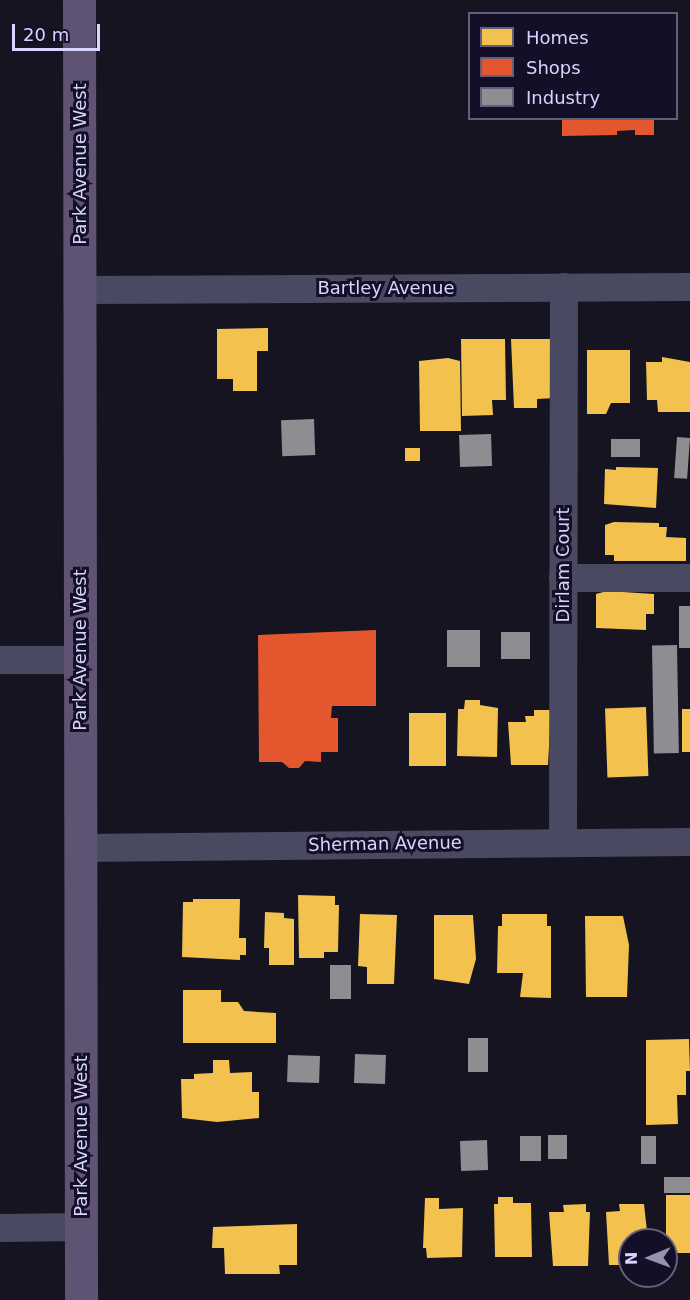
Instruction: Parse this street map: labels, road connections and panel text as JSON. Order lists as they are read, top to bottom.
{
  "streets": {
    "main road": ["Park Avenue West"],
    "street": ["Bartley Avenue", "Dirlam Court", "Sherman Avenue"]
  },
  "crossings": [
    ["Park Avenue West", "Bartley Avenue"],
    ["Park Avenue West", "Sherman Avenue"],
    ["Bartley Avenue", "Dirlam Court"],
    ["Dirlam Court", "Sherman Avenue"]
  ],
  "legend": ["Homes", "Shops", "Industry"],
  "scale_bar": "20 m",
  "north": "left"
}
